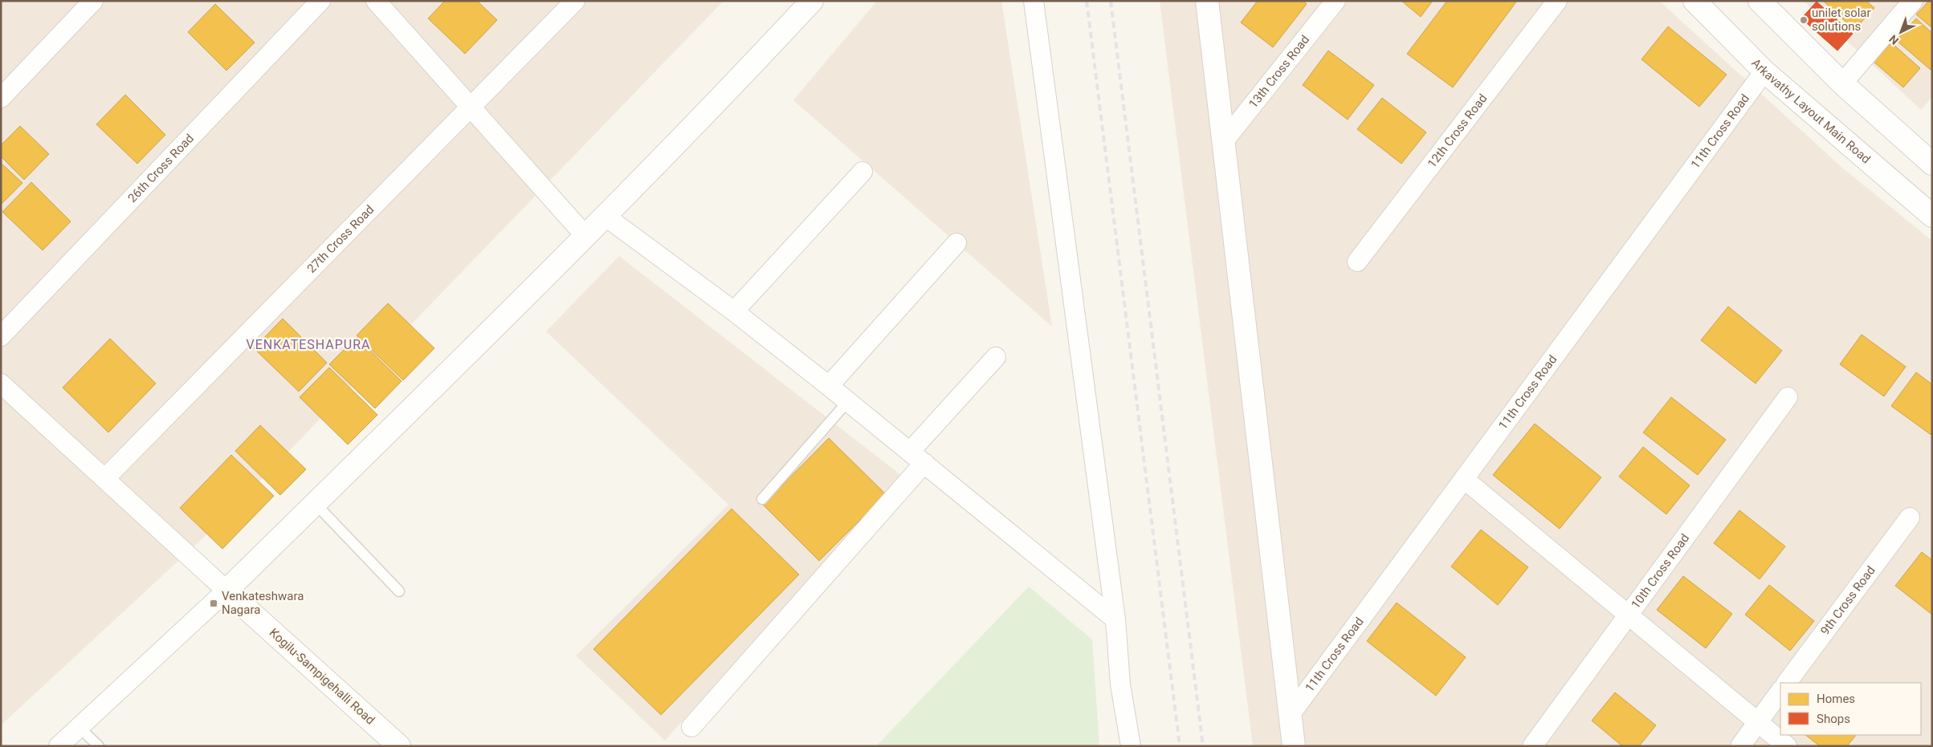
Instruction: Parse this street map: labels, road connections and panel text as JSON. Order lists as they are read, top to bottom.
{
  "streets": {
    "street": [
      "13th Cross Road",
      "Arkavathy Layout Main Road",
      "11th Cross Road",
      "12th Cross Road",
      "26th Cross Road",
      "27th Cross Road",
      "10th Cross Road",
      "9th Cross Road",
      "Kogilu-Sampigehalli Road"
    ]
  },
  "crossings": [
    ["Arkavathy Layout Main Road", "11th Cross Road"]
  ],
  "districts": ["VENKATESHAPURA"],
  "places": {
    "other": ["unilet solar solutions"],
    "transit": ["Venkateshwara Nagara"]
  },
  "legend": ["Homes", "Shops"],
  "north": "bottom left"
}
